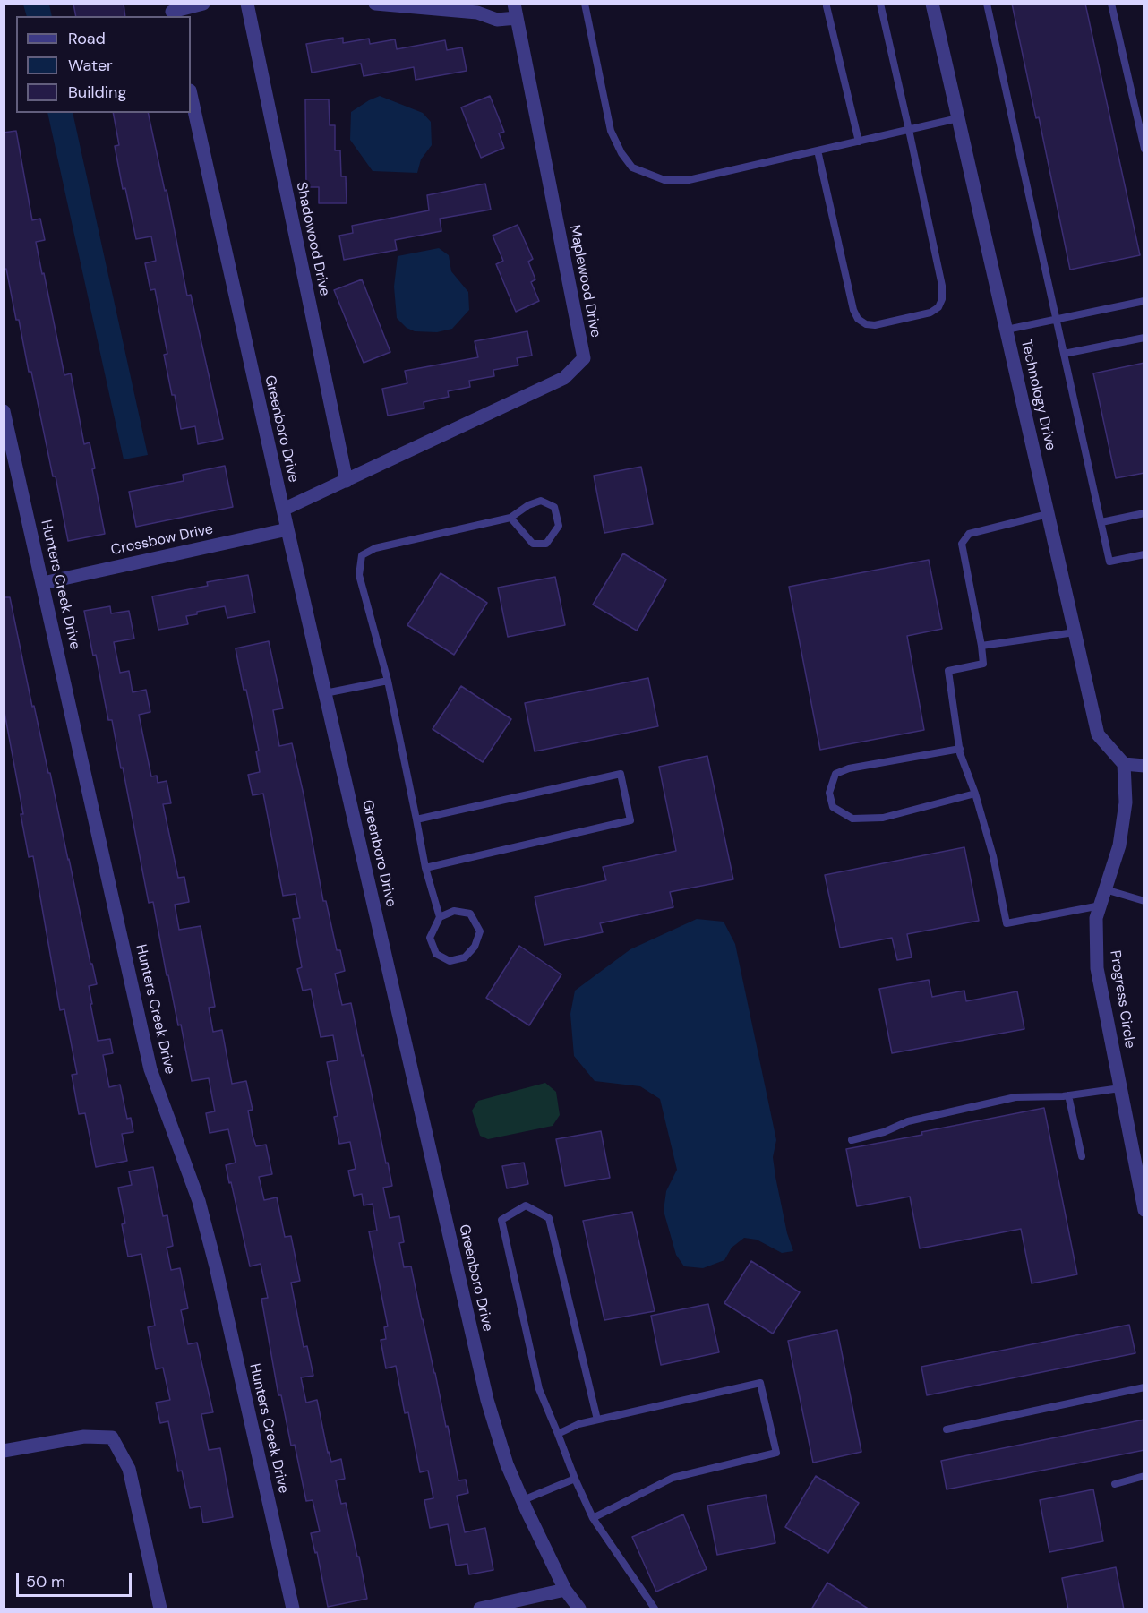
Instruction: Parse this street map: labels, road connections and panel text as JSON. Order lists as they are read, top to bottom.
{
  "streets": {
    "street": [
      "Shadowood Drive",
      "Maplewood Drive",
      "Technology Drive",
      "Greenboro Drive",
      "Crossbow Drive",
      "Hunters Creek Drive",
      "Progress Circle"
    ]
  },
  "crossings": [
    ["Shadowood Drive", "Maplewood Drive"],
    ["Maplewood Drive", "Greenboro Drive"],
    ["Technology Drive", "Progress Circle"],
    ["Greenboro Drive", "Crossbow Drive"],
    ["Crossbow Drive", "Hunters Creek Drive"]
  ],
  "legend": ["Road", "Water", "Building"],
  "scale_bar": "50 m"
}
